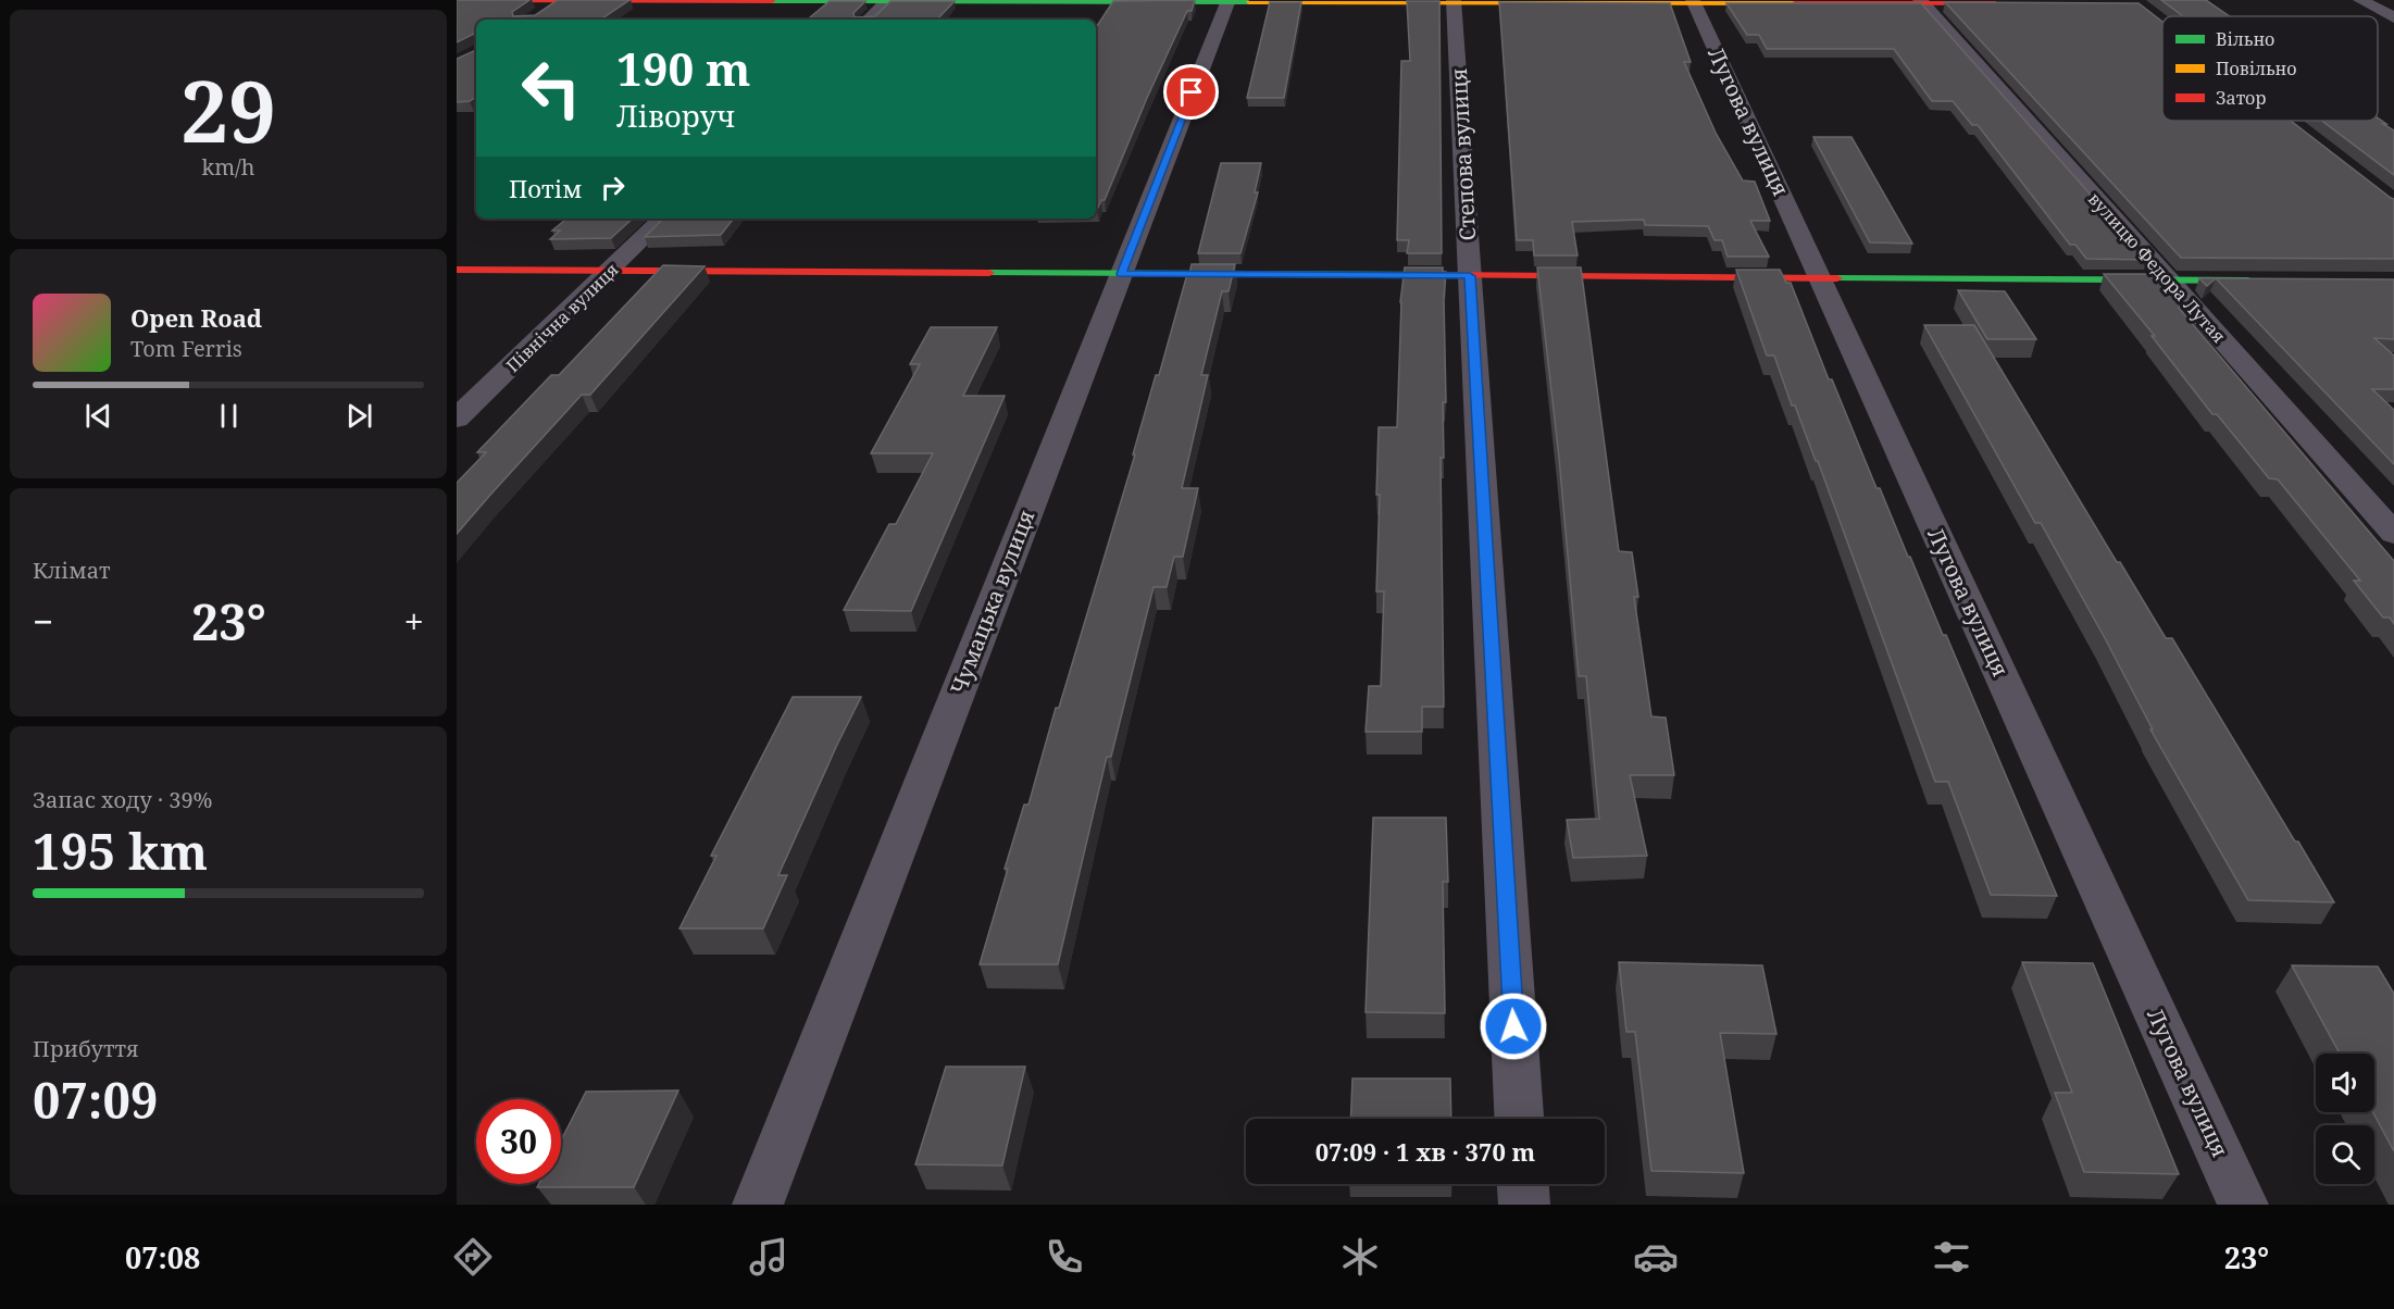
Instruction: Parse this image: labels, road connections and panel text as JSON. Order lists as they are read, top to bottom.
{
  "streets": {
    "street": [
      "Лугова вулиця",
      "Степова вулиця",
      "вулицю Федора Лутая",
      "Північна вулиця",
      "Чумацька вулиця"
    ]
  },
  "legend": ["Вільно", "Повільно", "Затор"],
  "page": {
    "tile": [
      ["29", "km/h"],
      "Клімат",
      ["Запас ходу · 39%", "195 km"],
      ["Прибуття", "07:09"]
    ],
    "turn": ["190 m", "Ліворуч"],
    "then": "Потім",
    "song": ["Open Road", "Tom Ferris"],
    "heat": ["−", "23°", "+"],
    "limit": "30",
    "trip": "07:09 · 1 хв · 370 m",
    "tabs": ["07:08", "23°"]
  }
}
